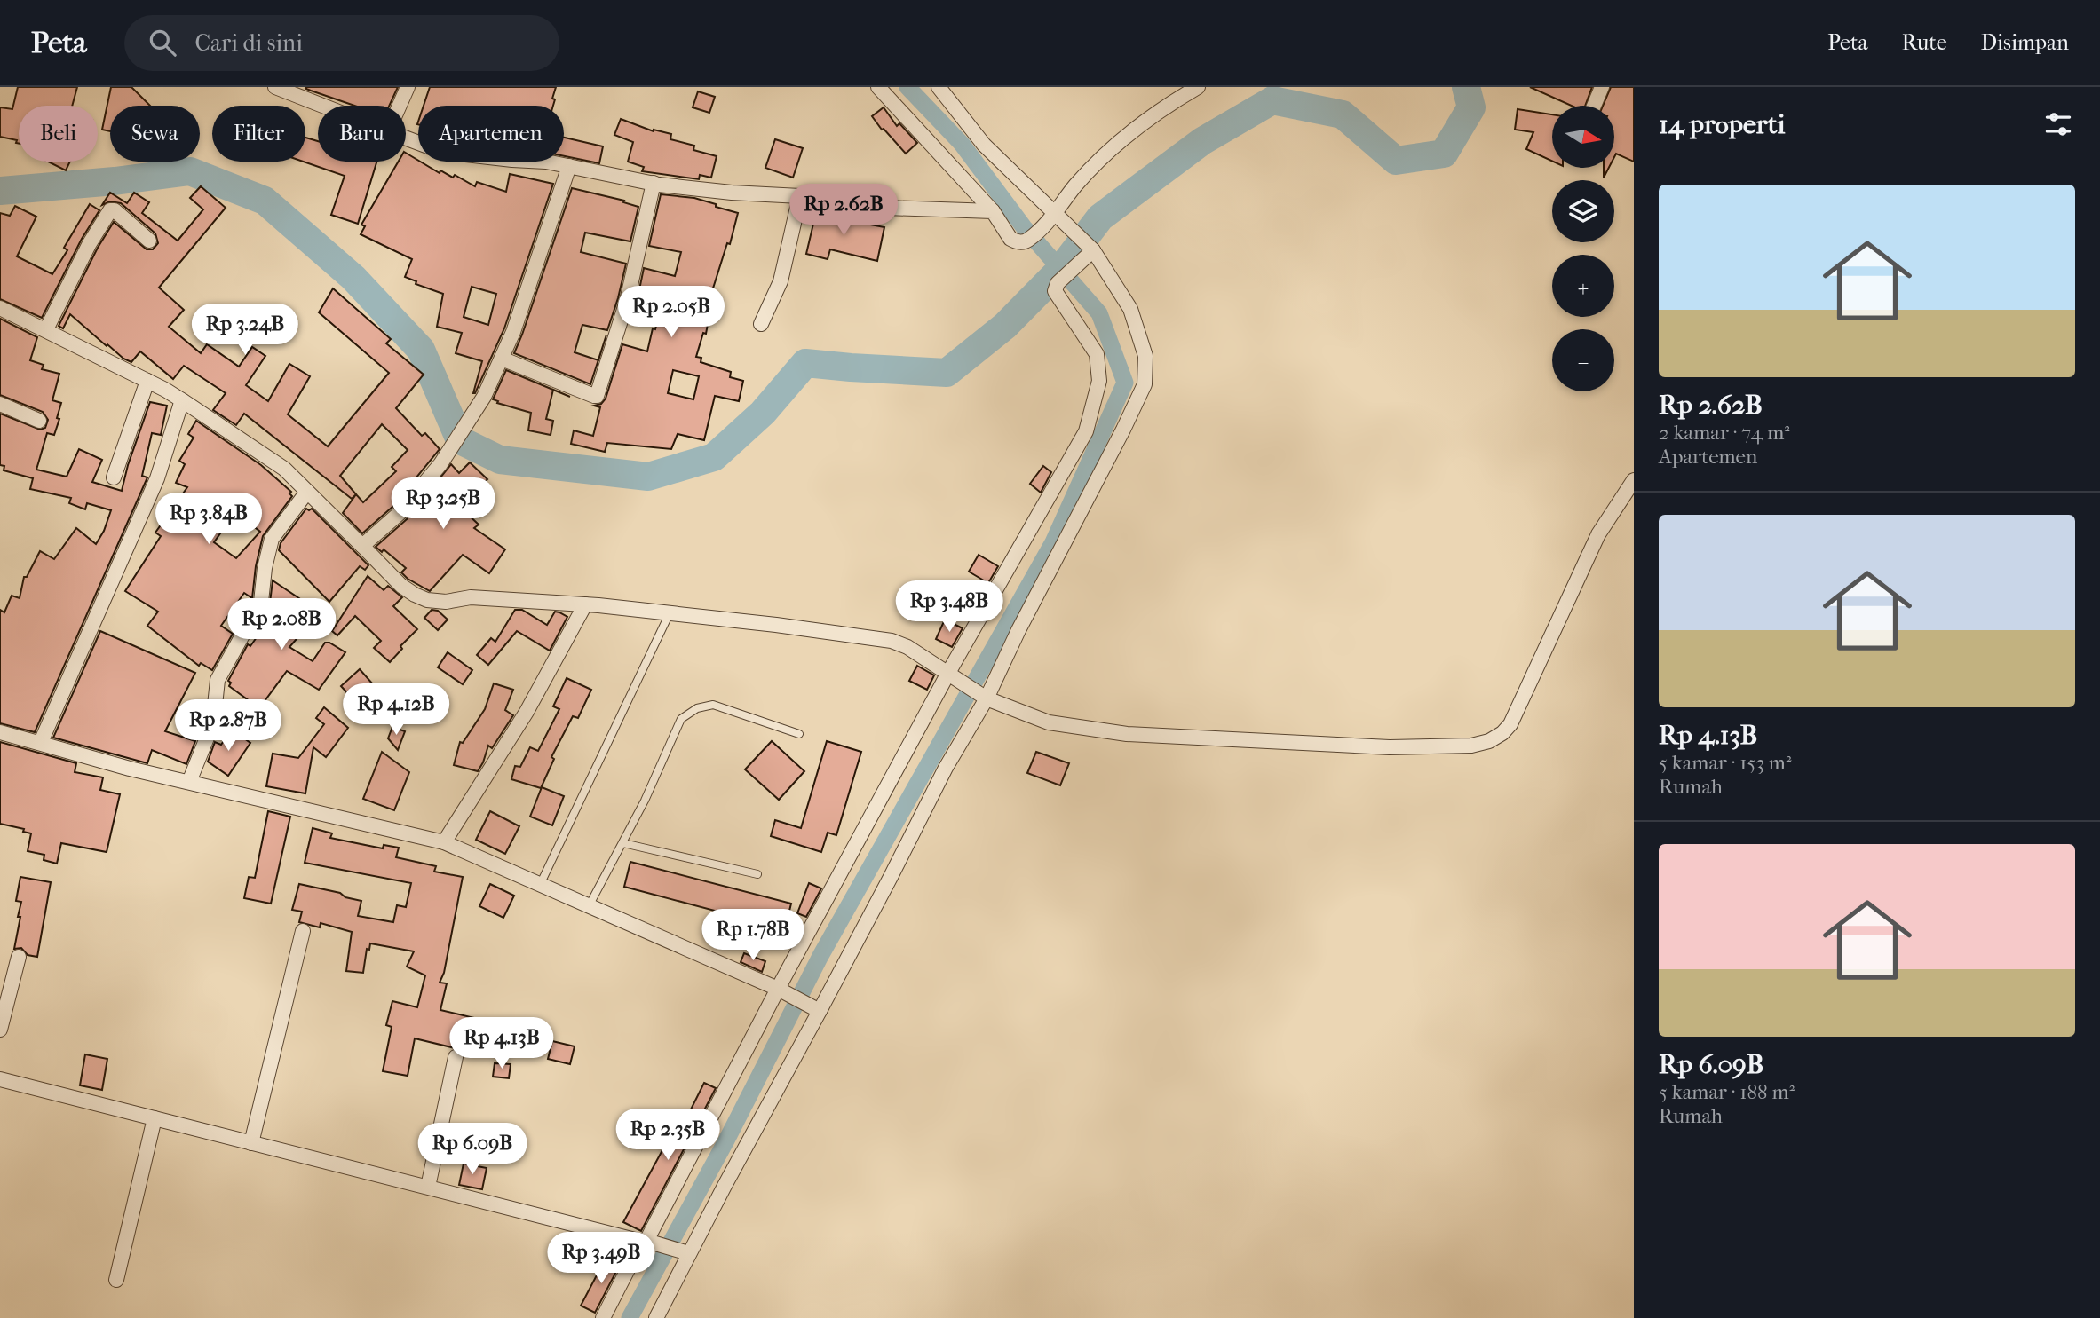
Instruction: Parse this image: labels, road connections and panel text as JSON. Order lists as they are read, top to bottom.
{
  "north": "right",
  "page": {
    "header": "Peta",
    "search": "Cari di sini",
    "nav": ["Peta", "Rute", "Disimpan"],
    "heading": "14 properti",
    "map_buttons": ["+", "−"],
    "chip": [
      "Beli",
      "Sewa",
      "Filter",
      "Baru",
      "Apartemen"
    ],
    "list": [
      {
        "name": "Rp 2.62B",
        "note": "2 kamar · 74 m² · Apartemen"
      },
      {
        "name": "Rp 4.13B",
        "note": "5 kamar · 153 m² · Rumah"
      },
      {
        "name": "Rp 6.09B",
        "note": "5 kamar · 188 m² · Rumah"
      }
    ],
    "price": [
      "Rp 2.62B",
      "Rp 2.05B",
      "Rp 3.24B",
      "Rp 3.25B",
      "Rp 3.84B",
      "Rp 3.48B",
      "Rp 2.08B",
      "Rp 4.12B",
      "Rp 2.87B",
      "Rp 1.78B",
      "Rp 4.13B",
      "Rp 2.35B",
      "Rp 6.09B",
      "Rp 3.49B"
    ]
  }
}
